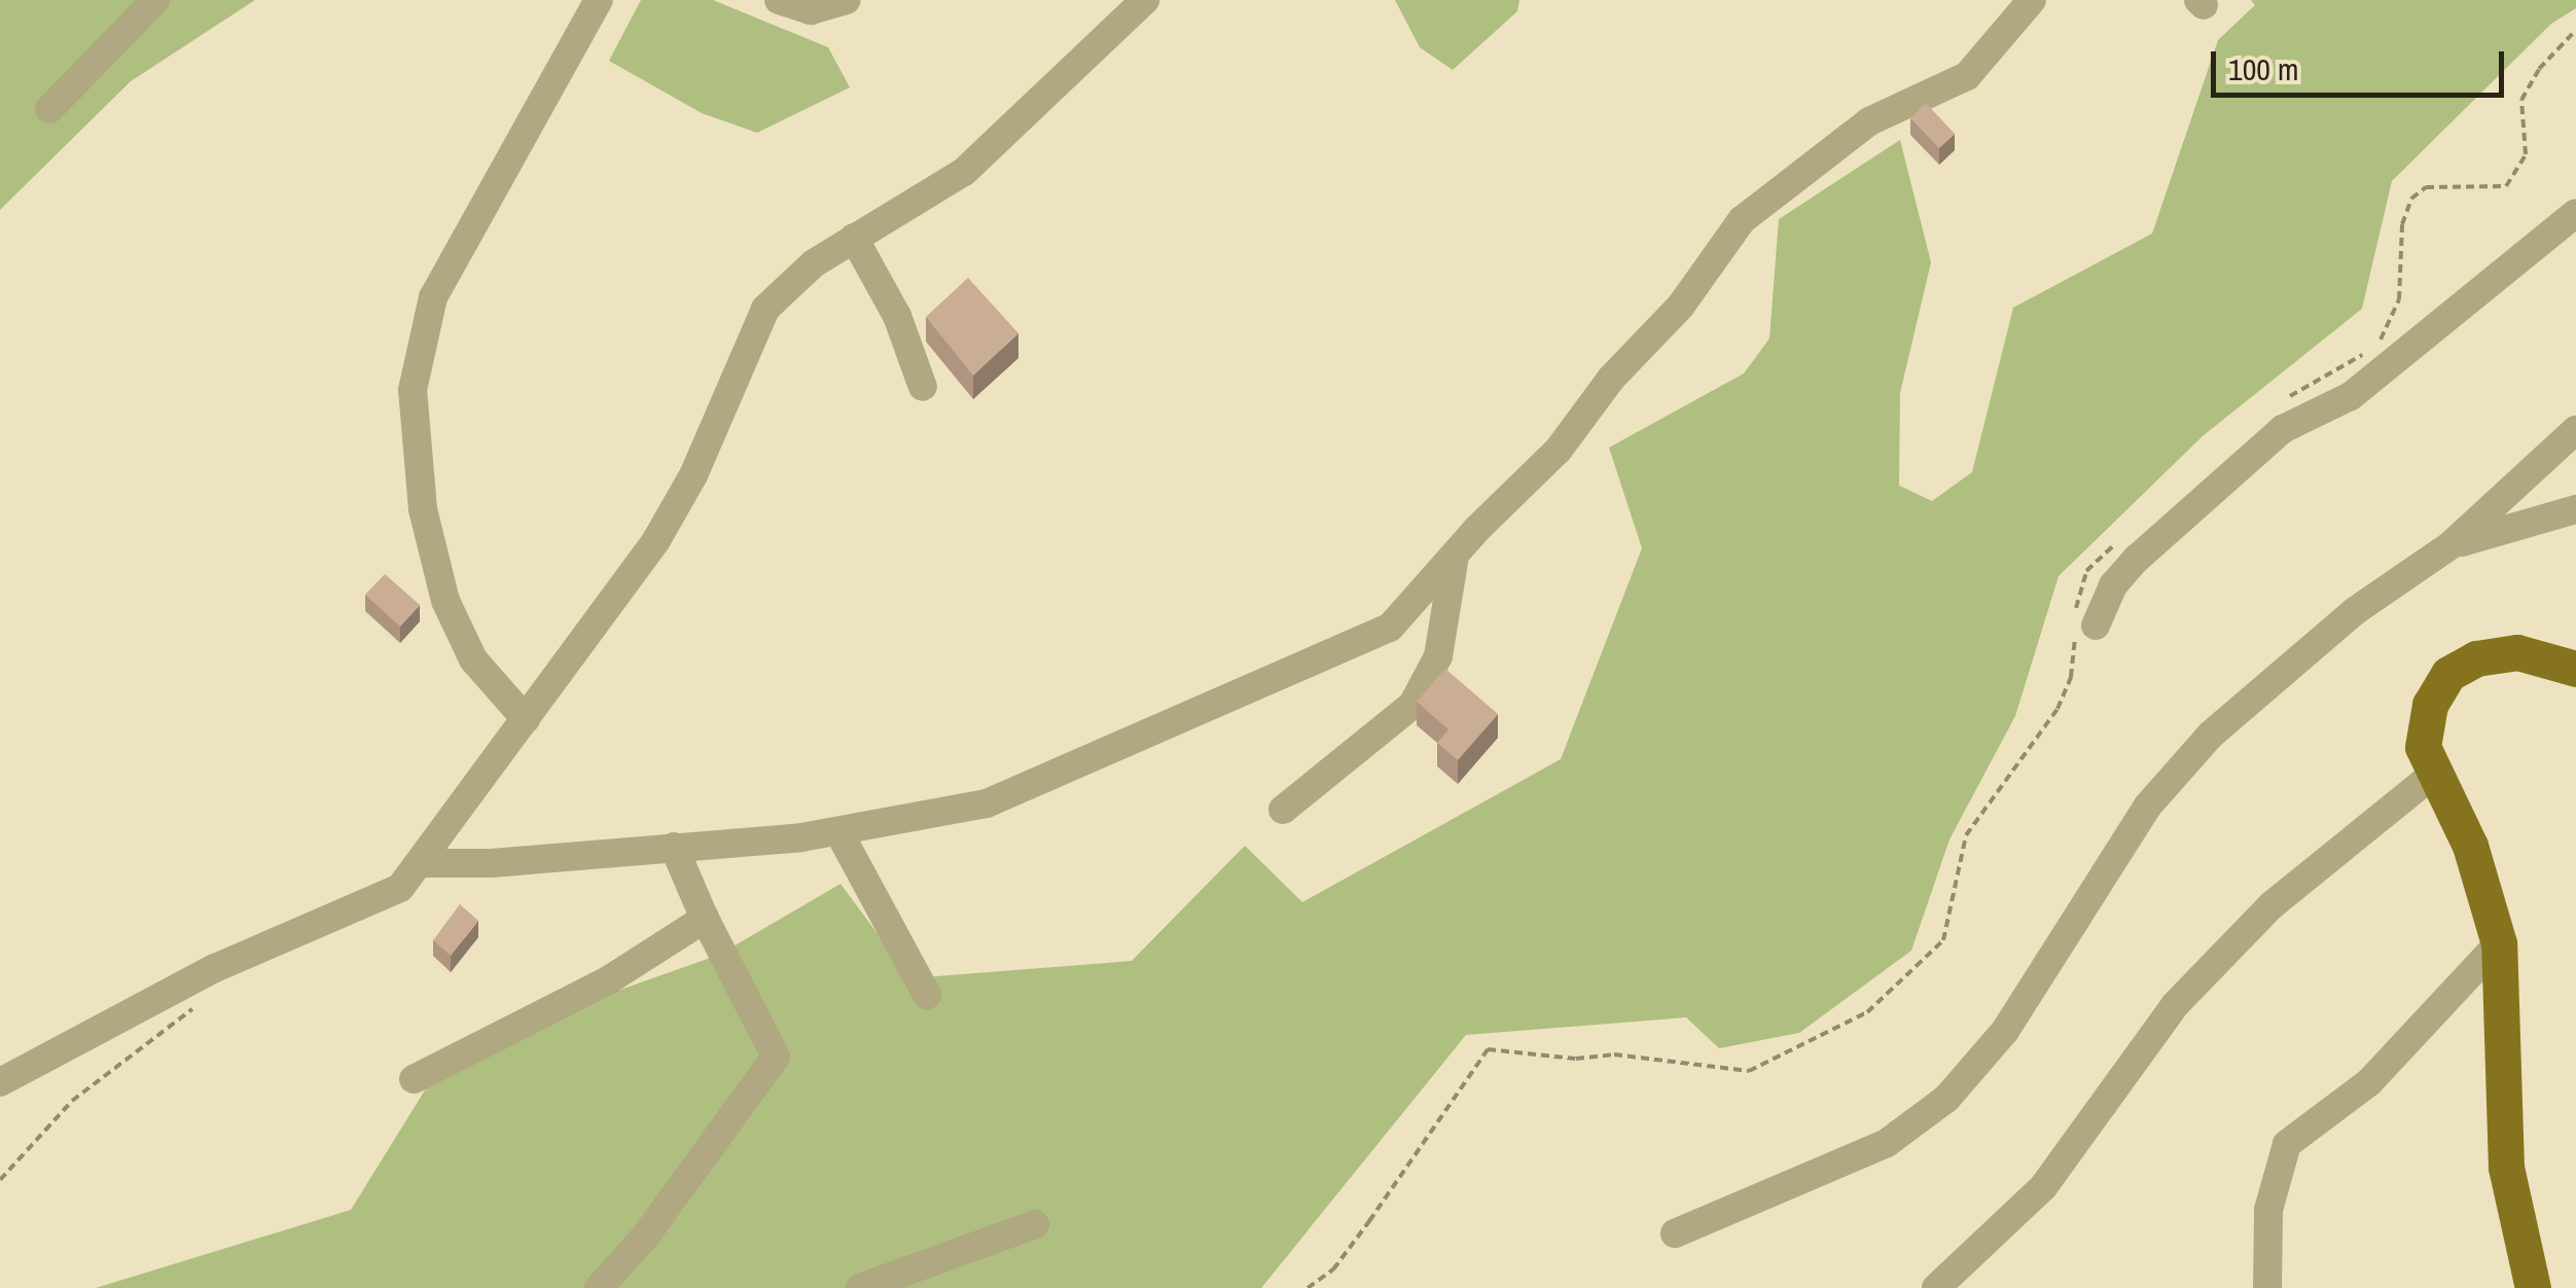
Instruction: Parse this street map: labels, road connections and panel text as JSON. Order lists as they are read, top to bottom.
{
  "scale_bar": "100 m"
}
